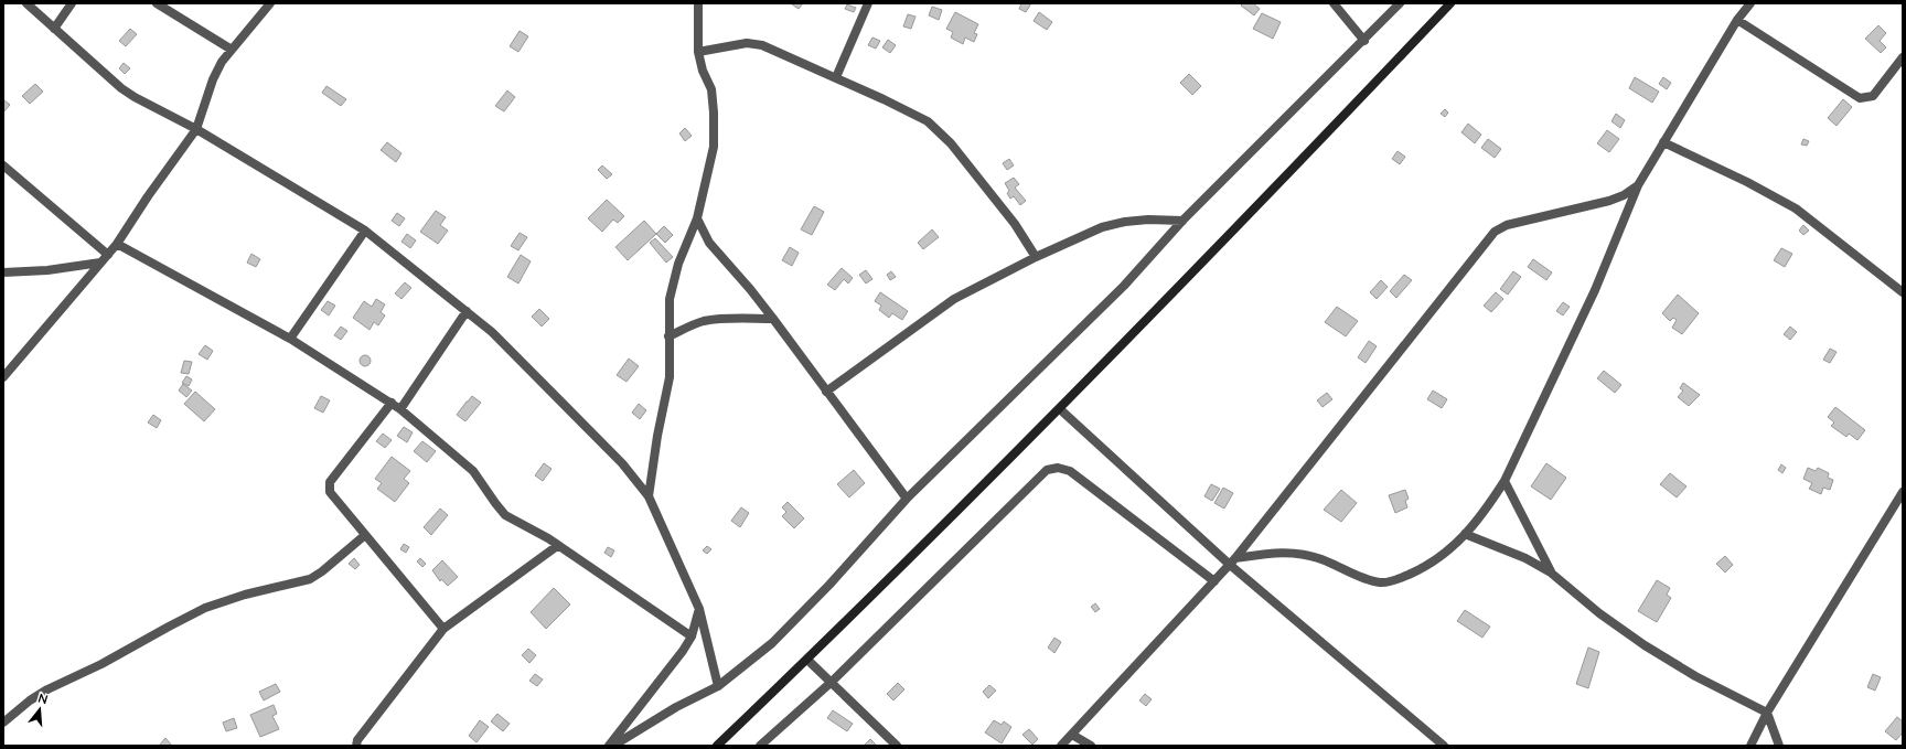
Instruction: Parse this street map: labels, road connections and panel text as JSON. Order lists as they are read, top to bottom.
{
  "north": "top"
}
